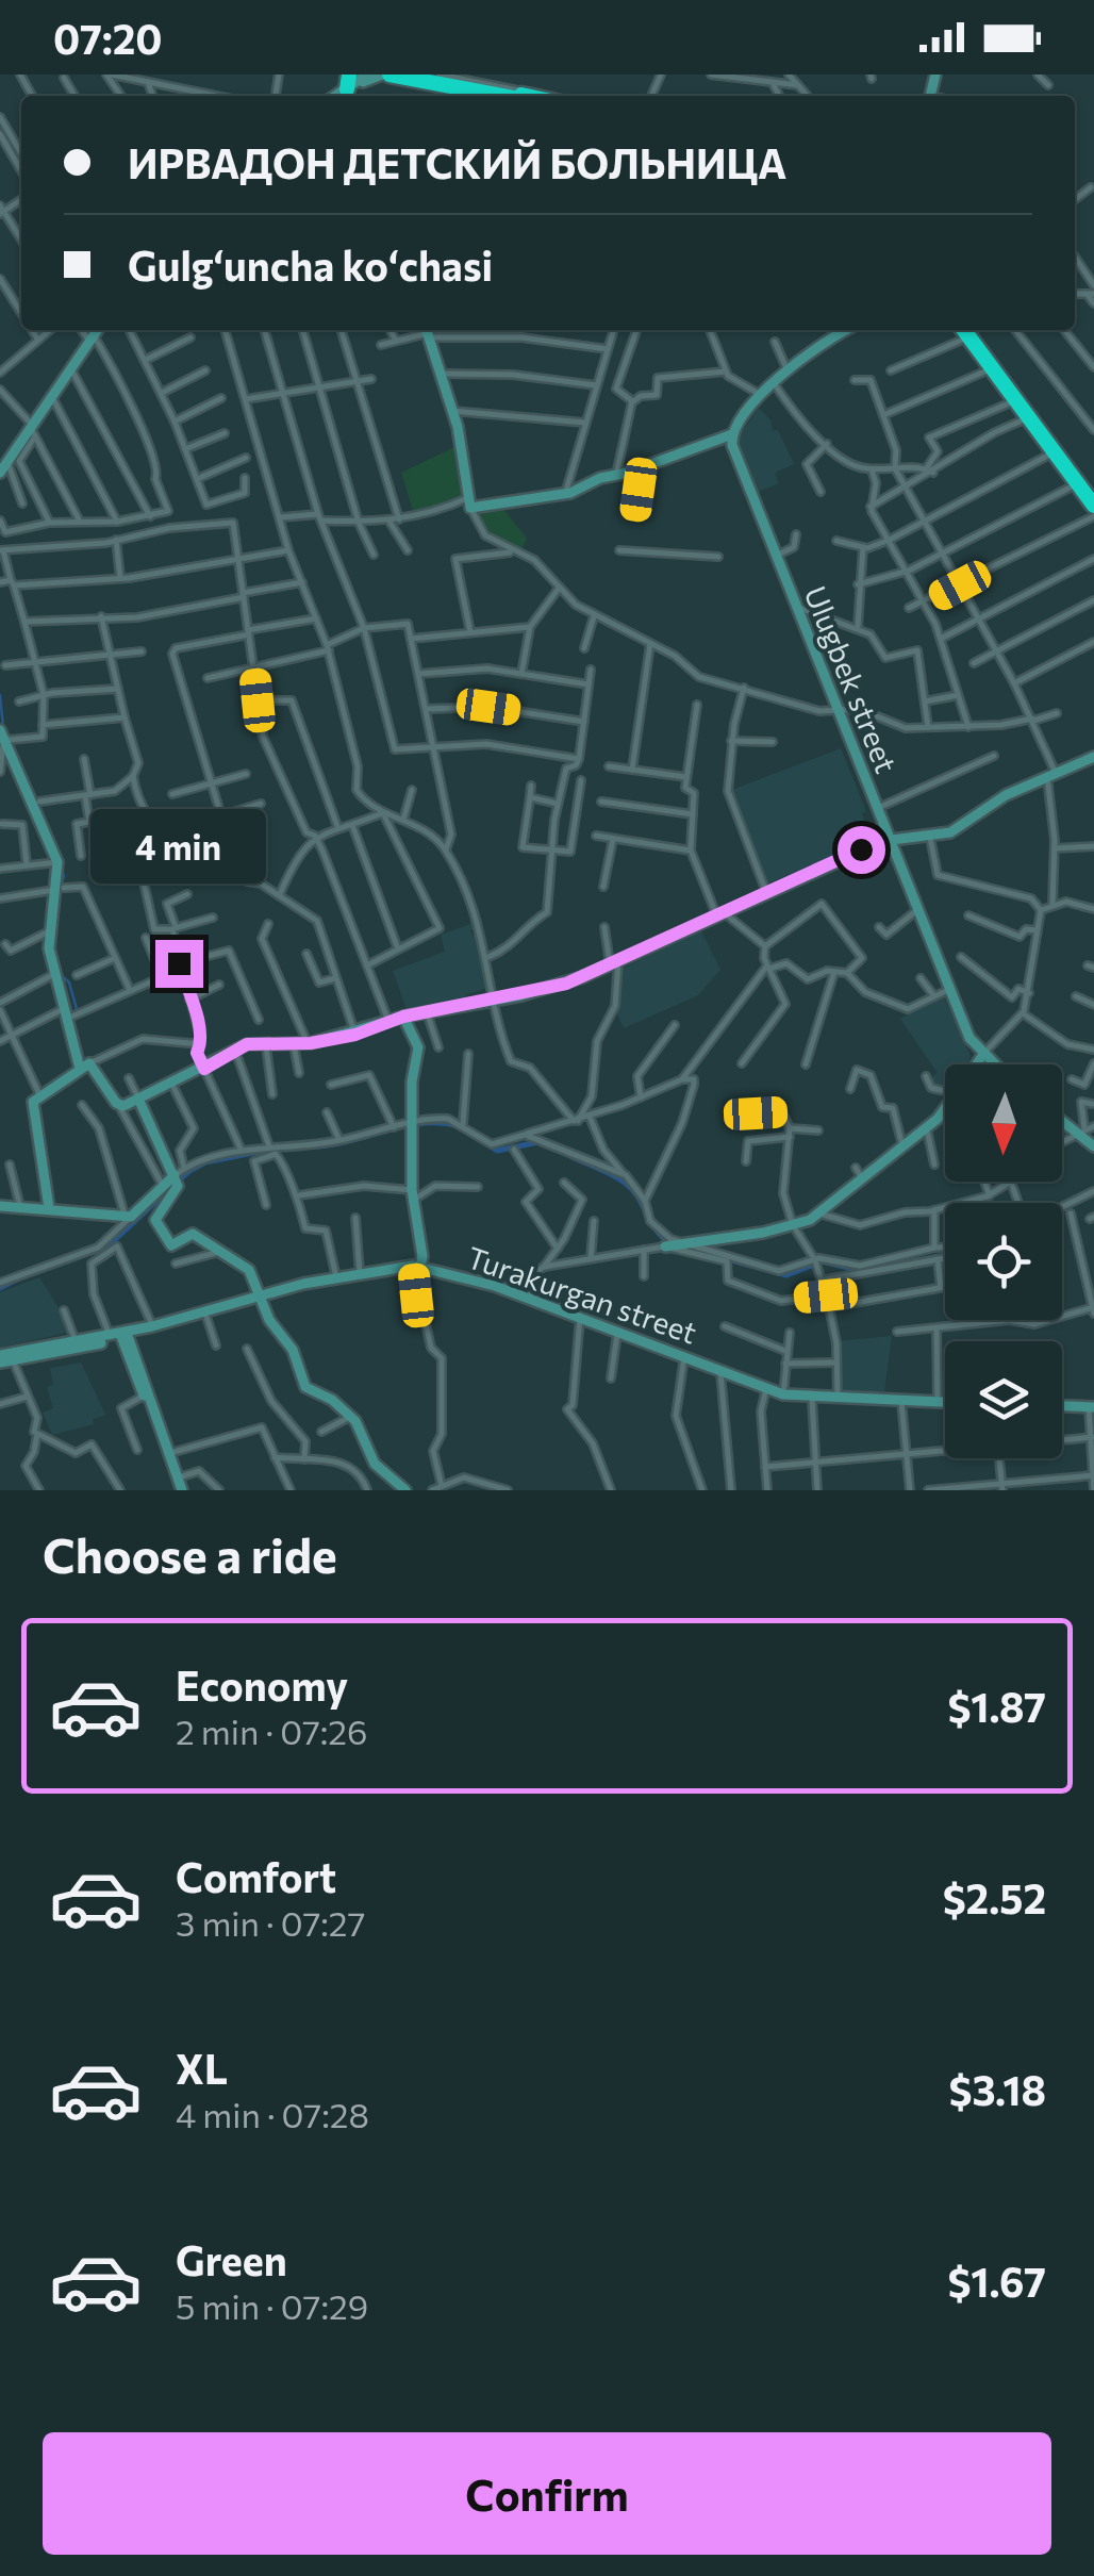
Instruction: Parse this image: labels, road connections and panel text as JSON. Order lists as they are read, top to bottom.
{
  "streets": {
    "street": ["Ulugbek street", "Turakurgan street"]
  },
  "north": "bottom",
  "page": {
    "status": "07:20",
    "banner": ["ИРВАДОН ДЕТСКИЙ БОЛЬНИЦА", "Gulgʻuncha koʻchasi"],
    "bubble": "4 min",
    "heading": "Choose a ride",
    "list": [
      {
        "name": "Economy",
        "note": "2 min · 07:26",
        "value": "$1.87"
      },
      {
        "name": "Comfort",
        "note": "3 min · 07:27",
        "value": "$2.52"
      },
      {
        "name": "XL",
        "note": "4 min · 07:28",
        "value": "$3.18"
      },
      {
        "name": "Green",
        "note": "5 min · 07:29",
        "value": "$1.67"
      }
    ],
    "buttons": "Confirm"
  }
}
